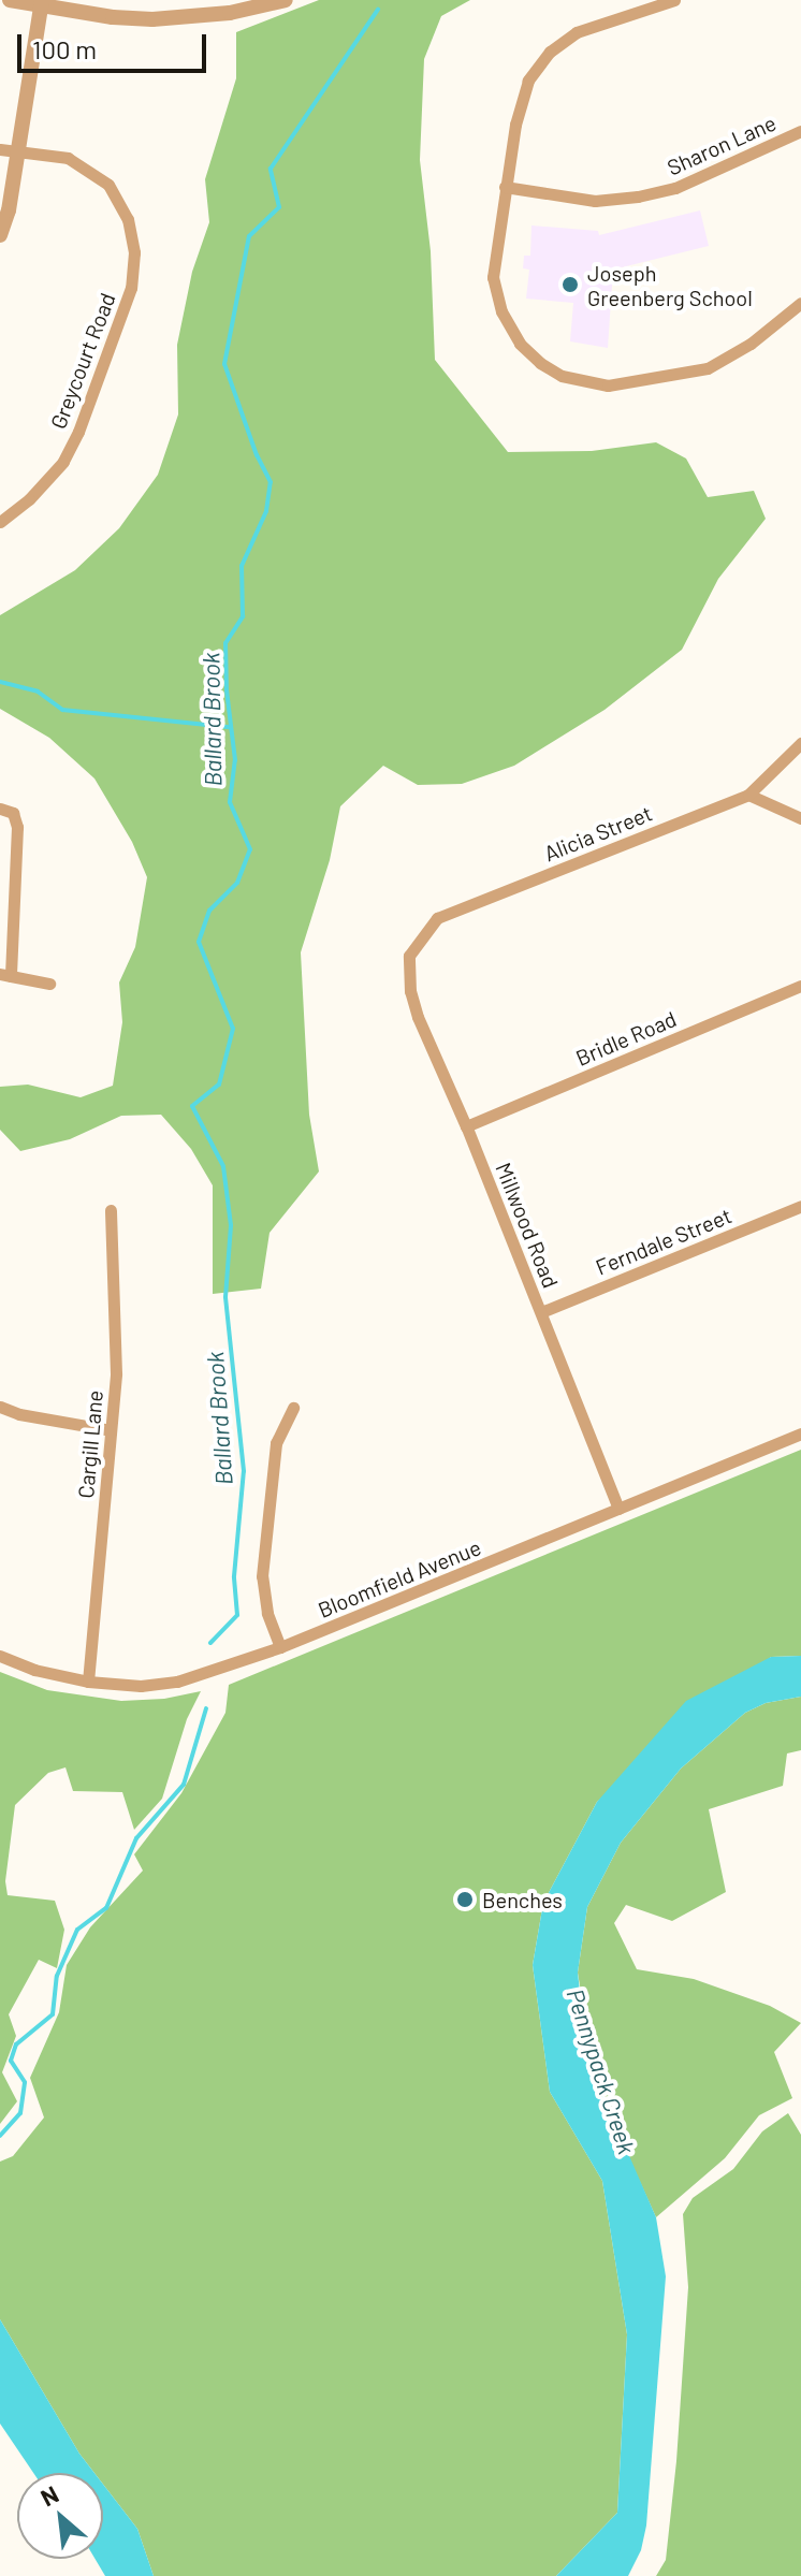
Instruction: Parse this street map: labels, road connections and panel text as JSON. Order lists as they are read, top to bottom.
{
  "streets": {
    "street": [
      "Sharon Lane",
      "Greycourt Road",
      "Alicia Street",
      "Bridle Road",
      "Millwood Road",
      "Ferndale Street",
      "Cargill Lane",
      "Bloomfield Avenue"
    ]
  },
  "crossings": [
    ["Alicia Street", "Millwood Road"],
    ["Bridle Road", "Millwood Road"],
    ["Millwood Road", "Ferndale Street"],
    ["Millwood Road", "Bloomfield Avenue"],
    ["Cargill Lane", "Bloomfield Avenue"]
  ],
  "water": ["Ballard Brook", "Pennypack Creek"],
  "places": ["Joseph Greenberg School", "Benches"],
  "scale_bar": "100 m",
  "north": "top left"
}
